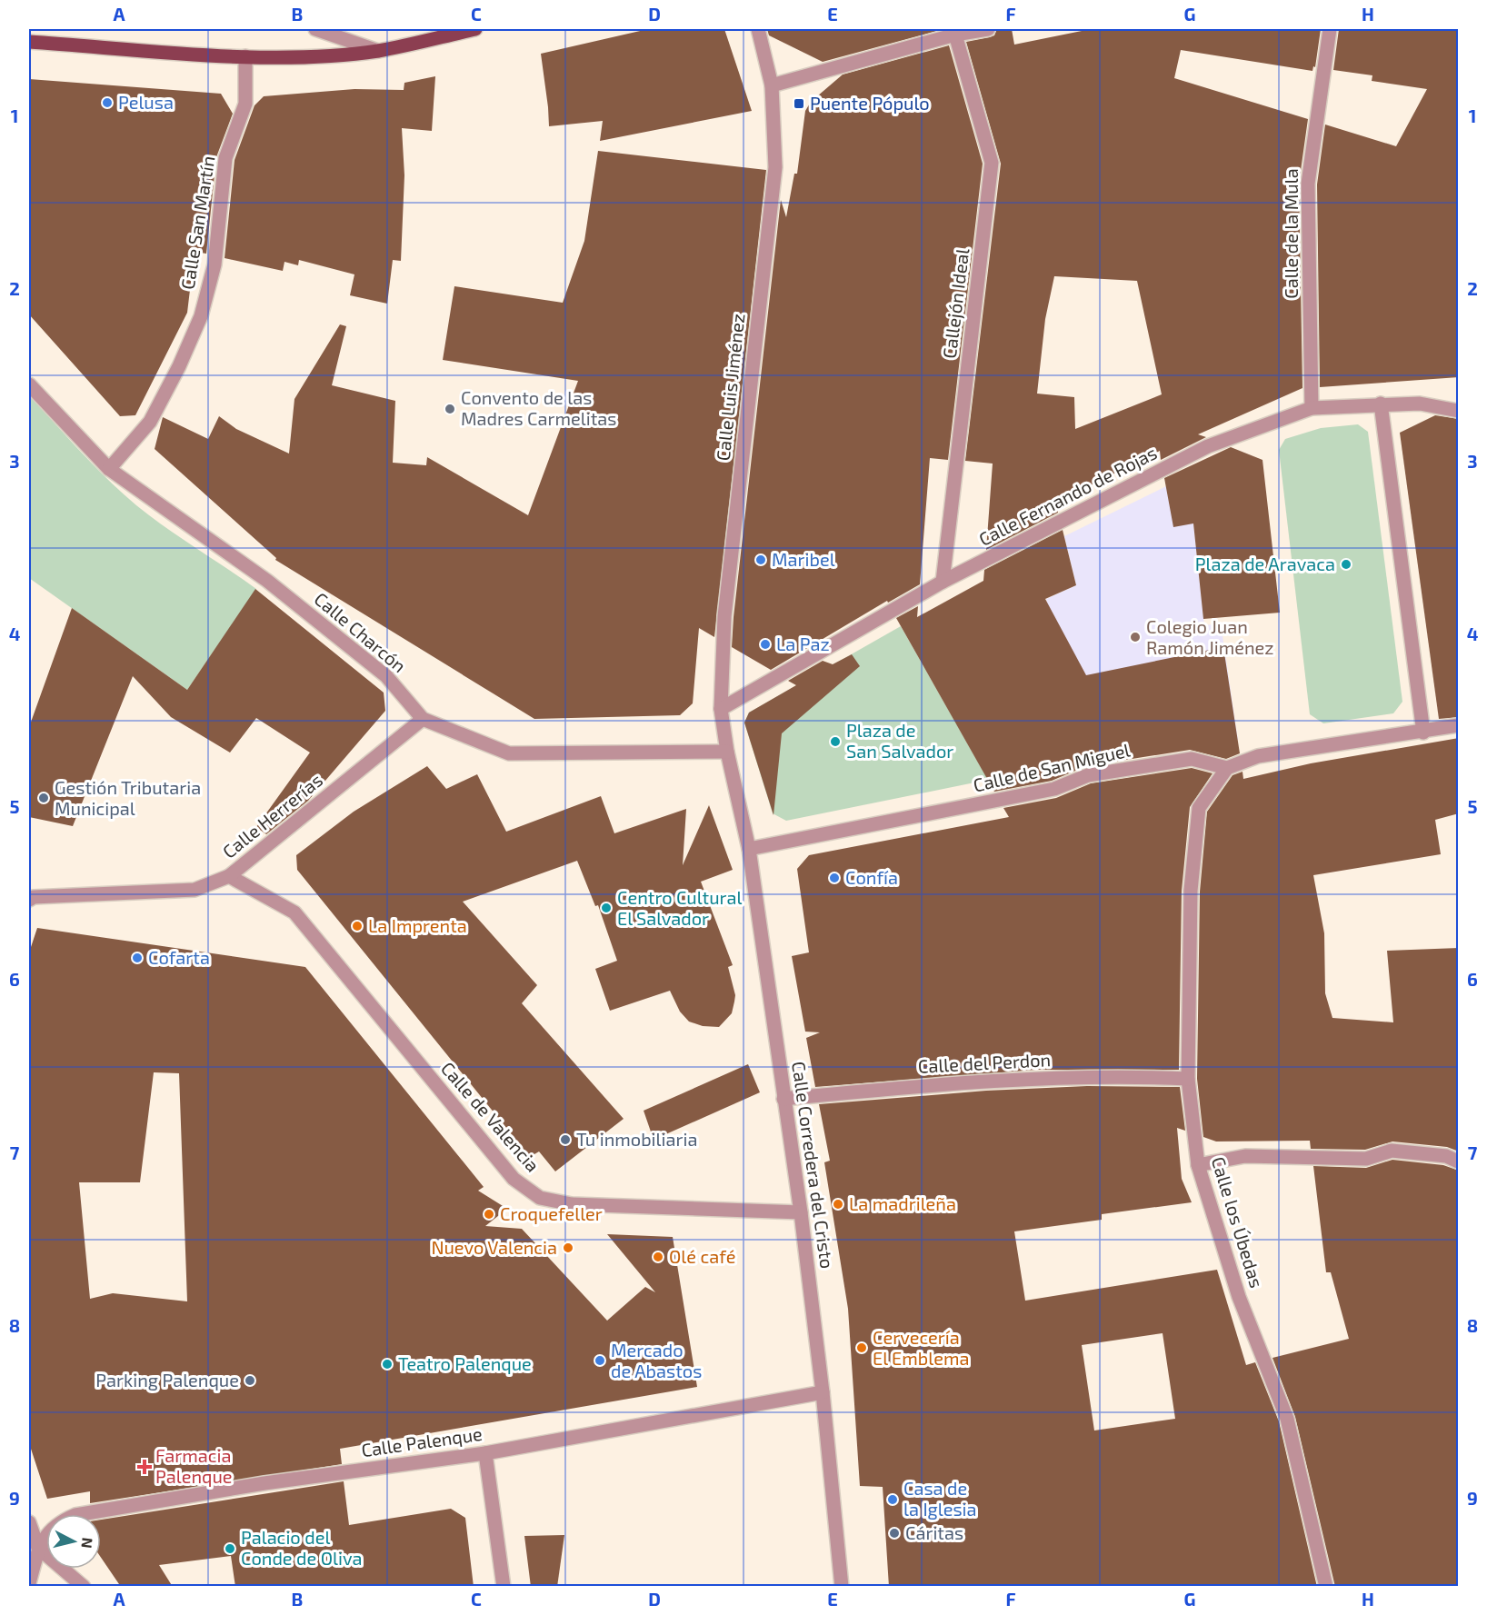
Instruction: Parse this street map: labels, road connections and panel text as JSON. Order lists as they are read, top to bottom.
{
  "streets": {
    "street": [
      "Calle San Martín",
      "Calle de la Mula",
      "Callejón Ideal",
      "Calle Luis Jiménez",
      "Calle Fernando de Rojas",
      "Calle Charcón",
      "Calle de San Miguel",
      "Calle Herrerías",
      "Calle del Perdon",
      "Calle de Valencia",
      "Calle Corredera del Cristo",
      "Calle los Úbedas",
      "Calle Palenque"
    ]
  },
  "crossings": [
    ["Calle San Martín", "Calle Charcón"],
    ["Calle de la Mula", "Calle Fernando de Rojas"],
    ["Callejón Ideal", "Calle Fernando de Rojas"],
    ["Calle Luis Jiménez", "Calle Fernando de Rojas"],
    ["Calle Luis Jiménez", "Calle Charcón"],
    ["Calle Luis Jiménez", "Calle Corredera del Cristo"],
    ["Calle Charcón", "Calle Herrerías"],
    ["Calle Charcón", "Calle Corredera del Cristo"],
    ["Calle de San Miguel", "Calle Corredera del Cristo"],
    ["Calle de San Miguel", "Calle los Úbedas"],
    ["Calle Herrerías", "Calle de Valencia"],
    ["Calle del Perdon", "Calle Corredera del Cristo"],
    ["Calle del Perdon", "Calle los Úbedas"],
    ["Calle de Valencia", "Calle Corredera del Cristo"],
    ["Calle Corredera del Cristo", "Calle Palenque"]
  ],
  "places": {
    "other": [
      "Pelusa",
      "Convento de las Madres Carmelitas",
      "Maribel",
      "Plaza de Aravaca",
      "Colegio Juan Ramón Jiménez",
      "La Paz",
      "Plaza de San Salvador",
      "Gestión Tributaria Municipal",
      "Confía",
      "Centro Cultural El Salvador",
      "La Imprenta",
      "Cofarta",
      "Tu inmobiliaria",
      "La madrileña",
      "Croquefeller",
      "Nuevo Valencia",
      "Olé café",
      "Cervecería El Emblema",
      "Mercado de Abastos",
      "Teatro Palenque",
      "Parking Palenque",
      "Casa de la Iglesia",
      "Cáritas",
      "Palacio del Conde de Oliva"
    ],
    "transit": ["Puente Pópulo"],
    "health": ["Farmacia Palenque"]
  },
  "north": "right",
  "grid": {
    "columns": [
      "A",
      "B",
      "C",
      "D",
      "E",
      "F",
      "G",
      "H"
    ],
    "rows": [
      "1",
      "2",
      "3",
      "4",
      "5",
      "6",
      "7",
      "8",
      "9"
    ]
  }
}
